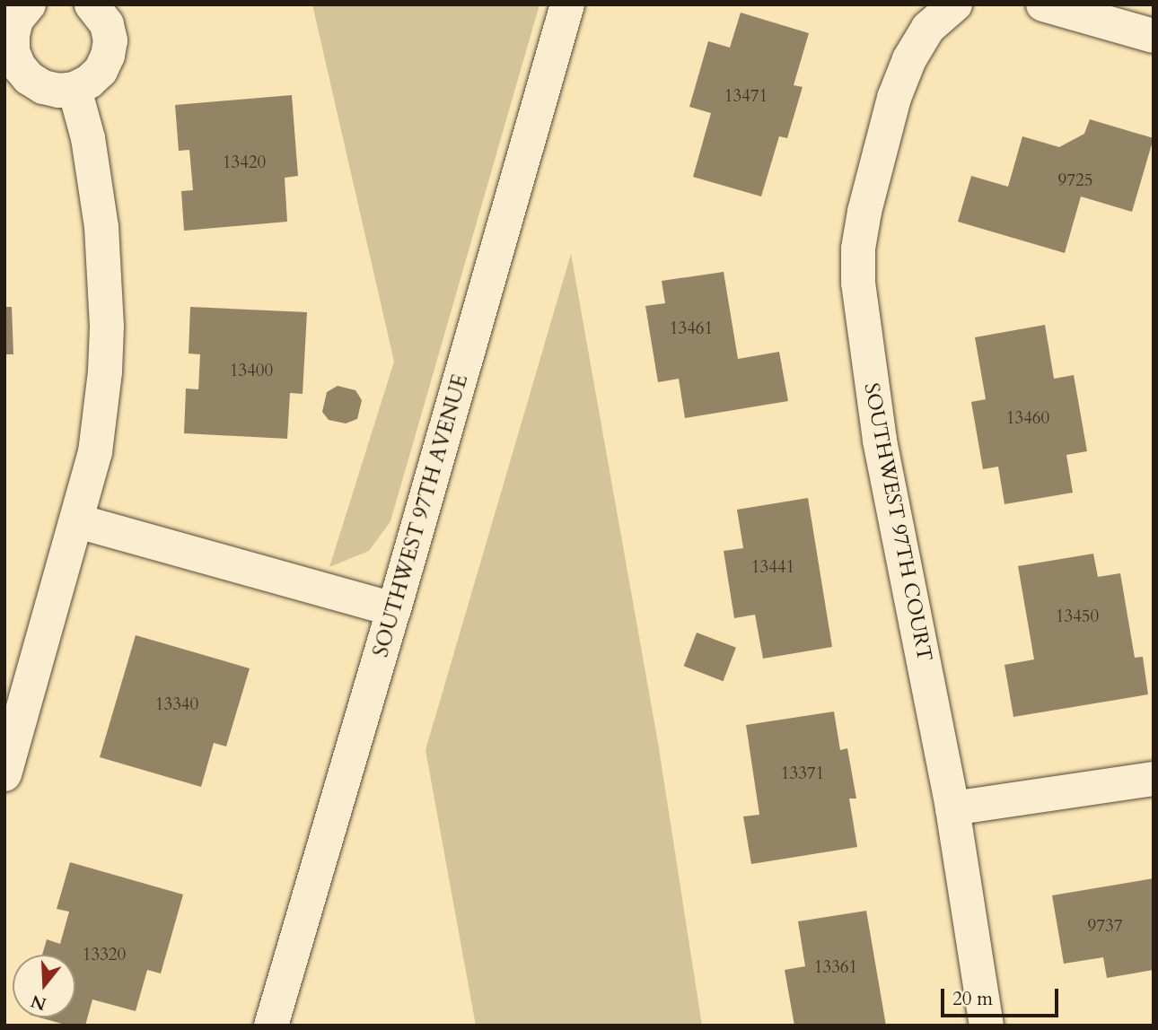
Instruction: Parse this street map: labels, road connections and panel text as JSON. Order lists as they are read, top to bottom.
{
  "streets": {
    "street": ["SOUTHWEST 97TH AVENUE", "SOUTHWEST 97TH COURT"]
  },
  "house_numbers": [
    "13471",
    "13420",
    "9725",
    "13461",
    "13400",
    "13460",
    "13441",
    "13450",
    "13340",
    "13371",
    "9737",
    "13320",
    "13361"
  ],
  "scale_bar": "20 m",
  "north": "bottom"
}
